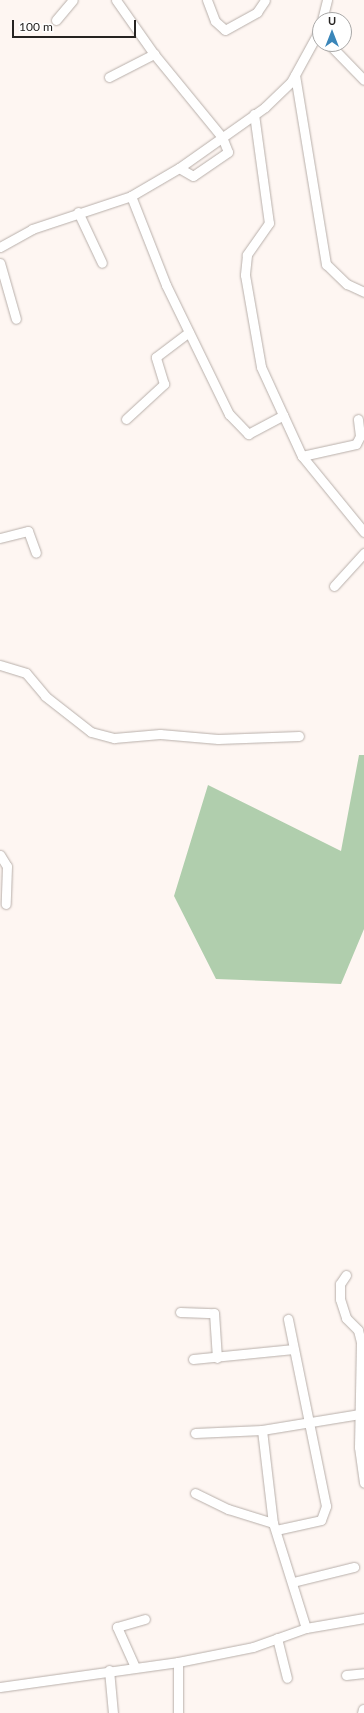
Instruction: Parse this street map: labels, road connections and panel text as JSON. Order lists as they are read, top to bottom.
{
  "scale_bar": "100 m",
  "north": "top"
}
